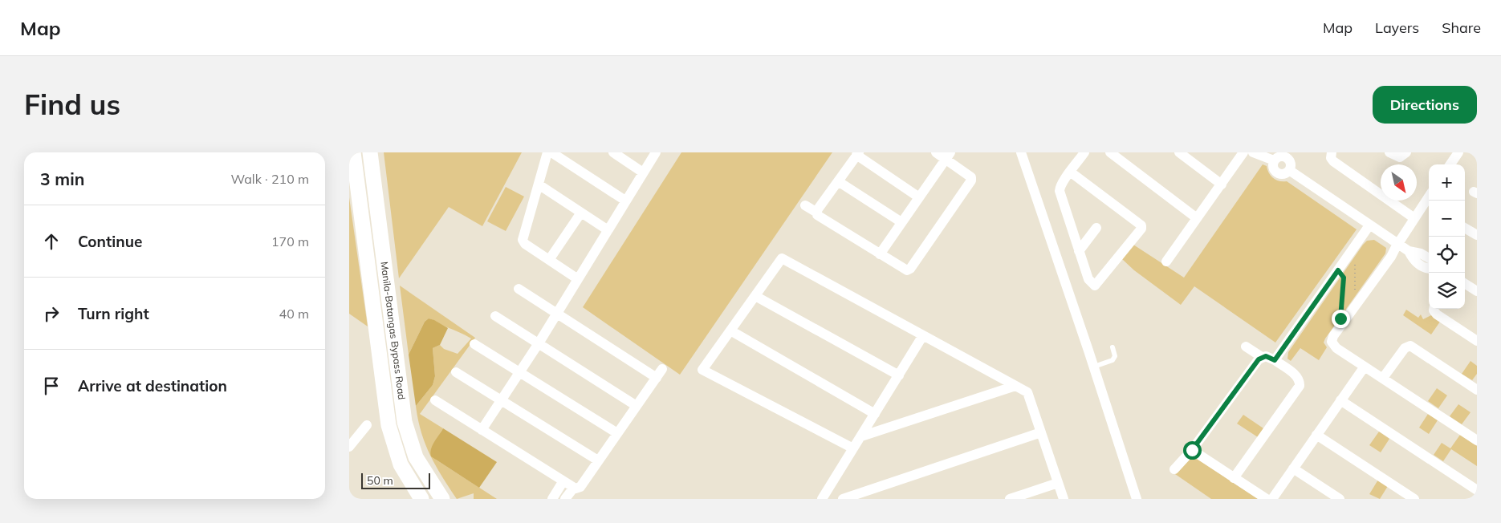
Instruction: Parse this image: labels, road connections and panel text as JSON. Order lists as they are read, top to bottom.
{
  "streets": {
    "main road": ["Manila-Batangas Bypass Road"]
  },
  "scale_bar": "50 m",
  "north": "bottom right",
  "page": {
    "header": "Map",
    "nav": ["Map", "Layers", "Share"],
    "buttons": "Directions",
    "title": "Find us",
    "heading": ["3 min", "Walk · 210 m"],
    "map_buttons": ["+", "−"],
    "list": [
      ["Continue", "170 m"],
      ["Turn right", "40 m"],
      "Arrive at destination"
    ],
    "scale": "50 m"
  }
}
